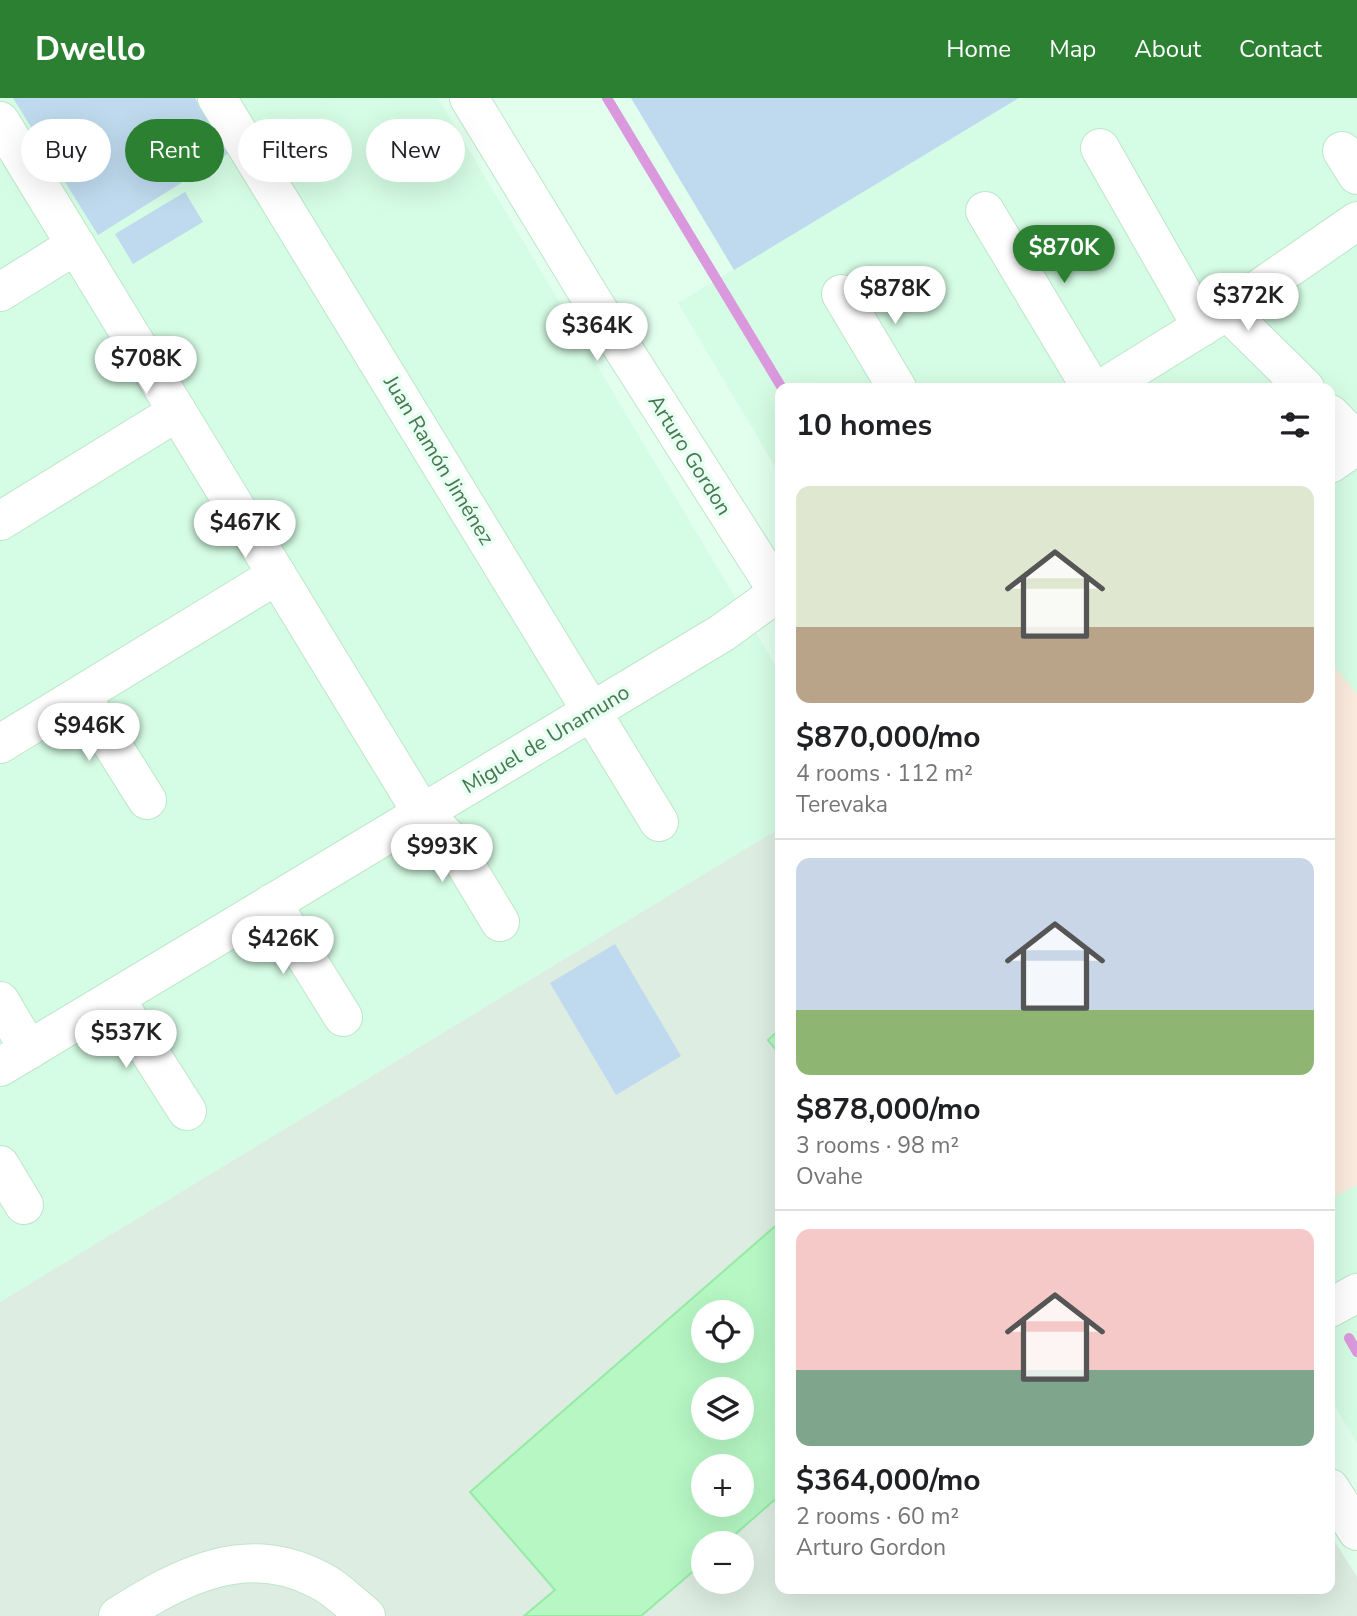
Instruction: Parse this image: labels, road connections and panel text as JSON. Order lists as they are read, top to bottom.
{
  "streets": {
    "street": ["Arturo Gordon", "Juan Ramón Jiménez", "Miguel de Unamuno"]
  },
  "crossings": [
    ["Juan Ramón Jiménez", "Miguel de Unamuno"]
  ],
  "page": {
    "header": "Dwello",
    "nav": [
      "Home",
      "Map",
      "About",
      "Contact"
    ],
    "chip": [
      "Buy",
      "Rent",
      "Filters",
      "New"
    ],
    "price": [
      "$870K",
      "$878K",
      "$372K",
      "$364K",
      "$708K",
      "$467K",
      "$946K",
      "$993K",
      "$426K",
      "$537K"
    ],
    "heading": "10 homes",
    "list": [
      {
        "name": "$870,000/mo",
        "note": "4 rooms · 112 m² · Terevaka"
      },
      {
        "name": "$878,000/mo",
        "note": "3 rooms · 98 m² · Ovahe"
      },
      {
        "name": "$364,000/mo",
        "note": "2 rooms · 60 m² · Arturo Gordon"
      }
    ],
    "map_buttons": ["+", "−"]
  }
}
